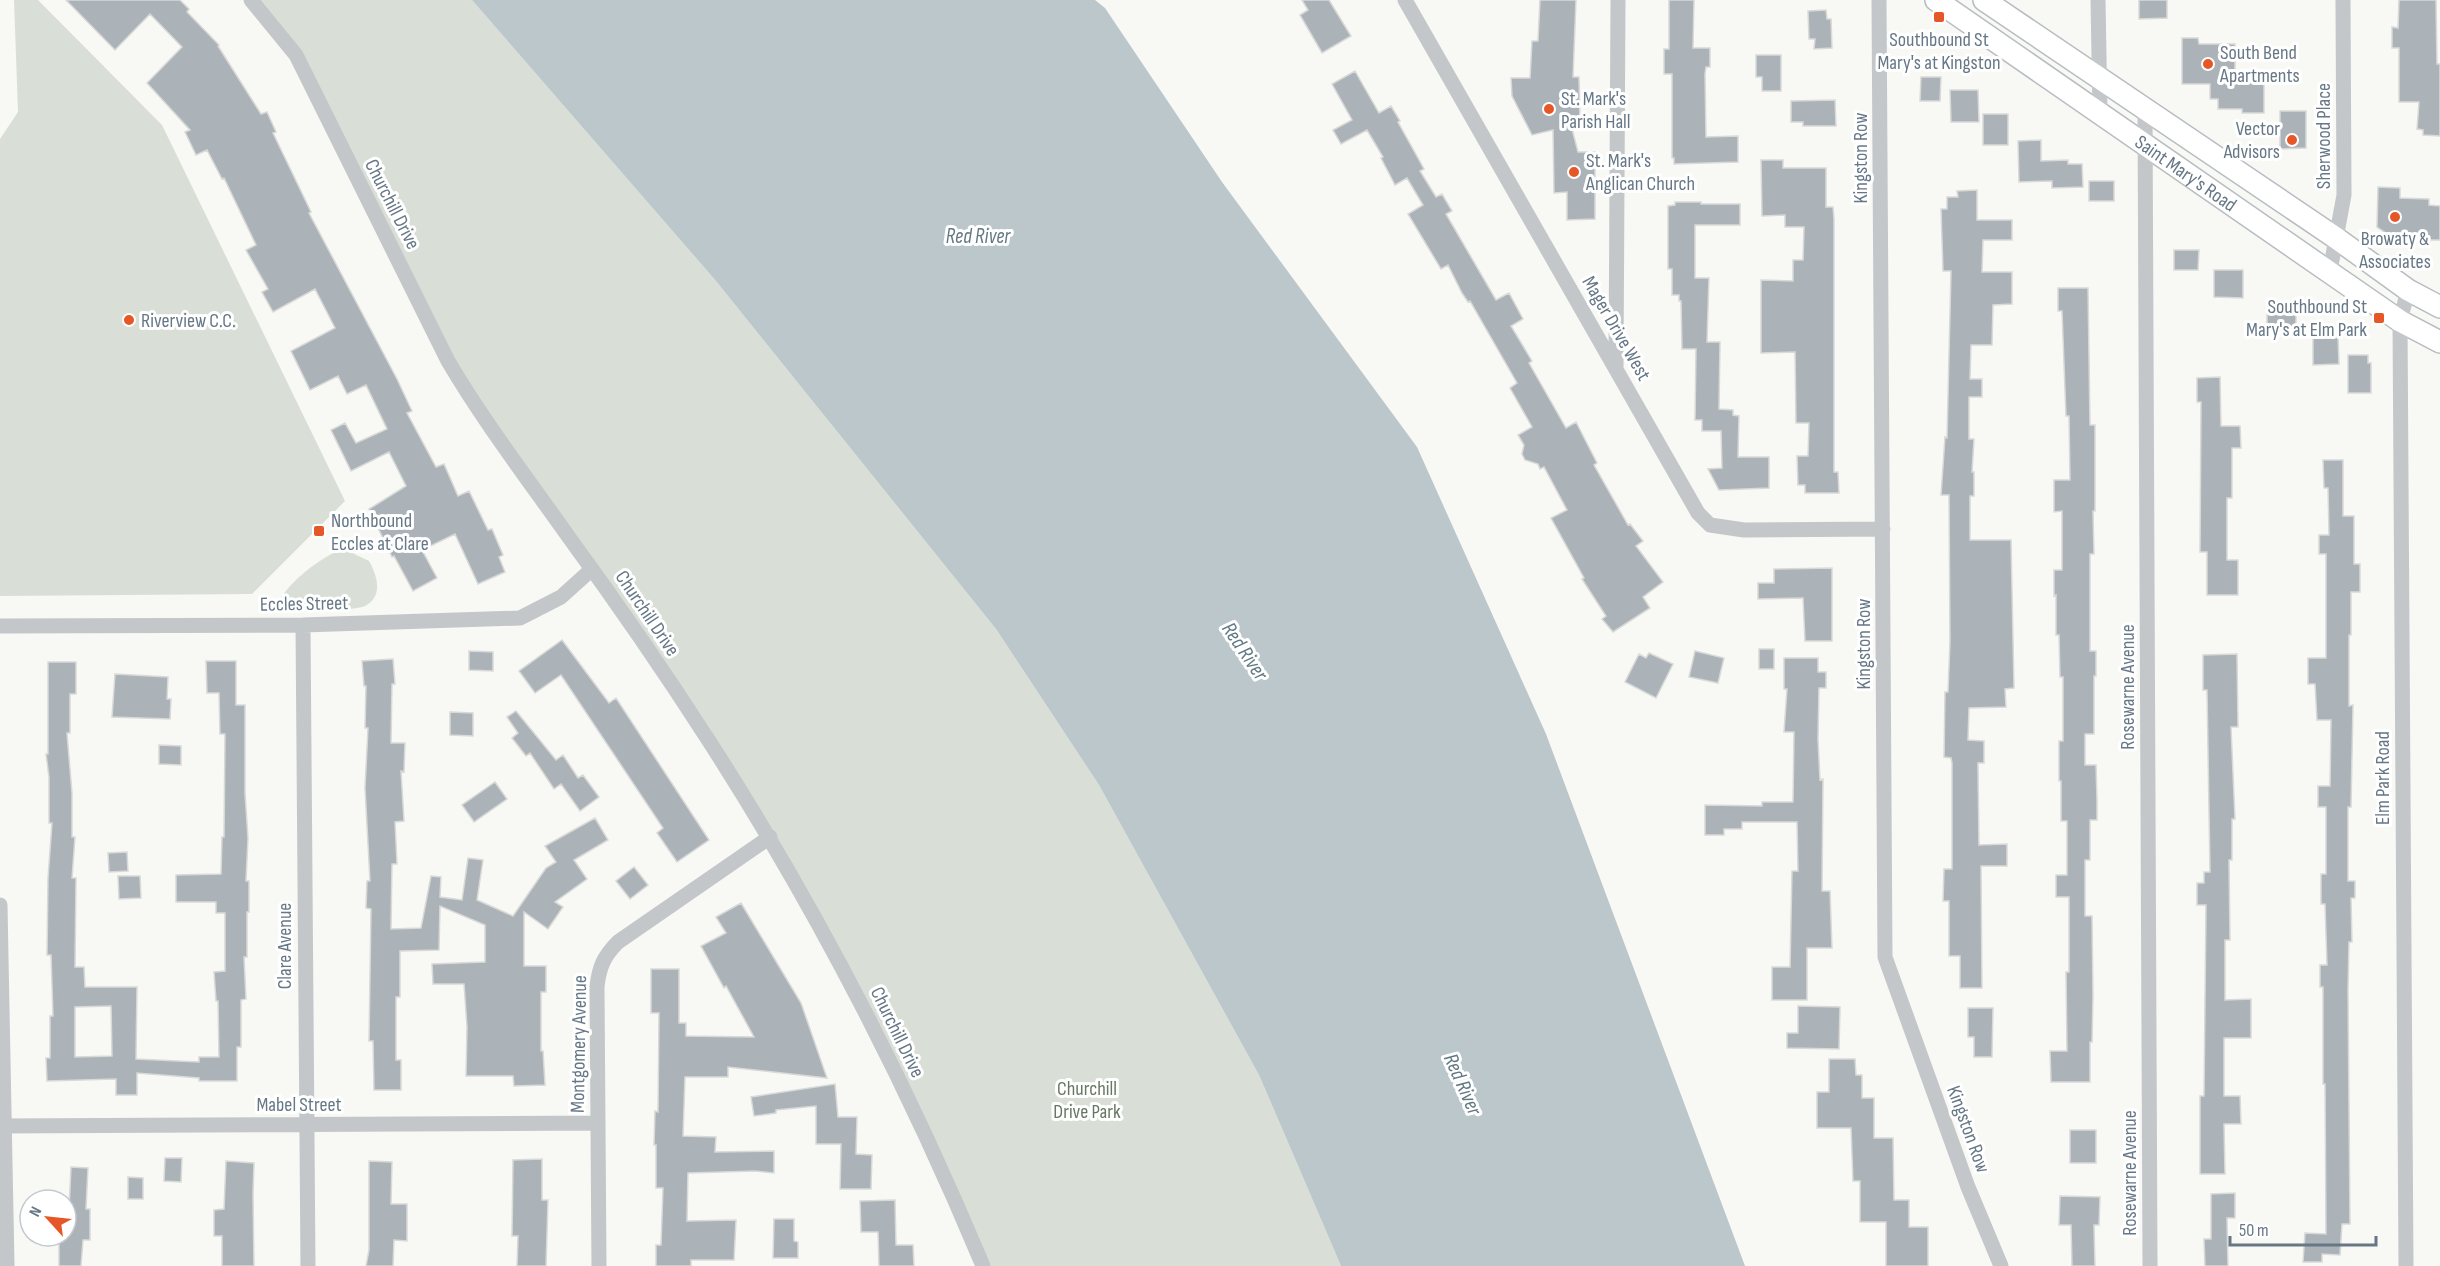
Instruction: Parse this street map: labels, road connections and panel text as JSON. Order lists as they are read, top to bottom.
{
  "streets": {
    "main road": ["Saint Mary's Road"],
    "street": [
      "Sherwood Place",
      "Kingston Row",
      "Churchill Drive",
      "Mager Drive West",
      "Eccles Street",
      "Rosewarne Avenue",
      "Elm Park Road",
      "Clare Avenue",
      "Montgomery Avenue",
      "Mabel Street"
    ]
  },
  "crossings": [
    ["Sherwood Place", "Saint Mary's Road"],
    ["Kingston Row", "Mager Drive West"],
    ["Saint Mary's Road", "Rosewarne Avenue"],
    ["Saint Mary's Road", "Elm Park Road"],
    ["Churchill Drive", "Eccles Street"],
    ["Churchill Drive", "Montgomery Avenue"],
    ["Eccles Street", "Clare Avenue"],
    ["Clare Avenue", "Mabel Street"],
    ["Montgomery Avenue", "Mabel Street"]
  ],
  "water": ["Red River"],
  "parks": ["Churchill Drive Park"],
  "places": {
    "transit": ["Southbound St Mary's at Kingston", "Southbound St Mary's at Elm Park", "Northbound Eccles at Clare"],
    "other": [
      "South Bend Apartments",
      "St. Mark's Parish Hall",
      "Vector Advisors",
      "St. Mark's Anglican Church",
      "Browaty & Associates",
      "Riverview C.C."
    ]
  },
  "scale_bar": "50 m",
  "north": "top left"
}
